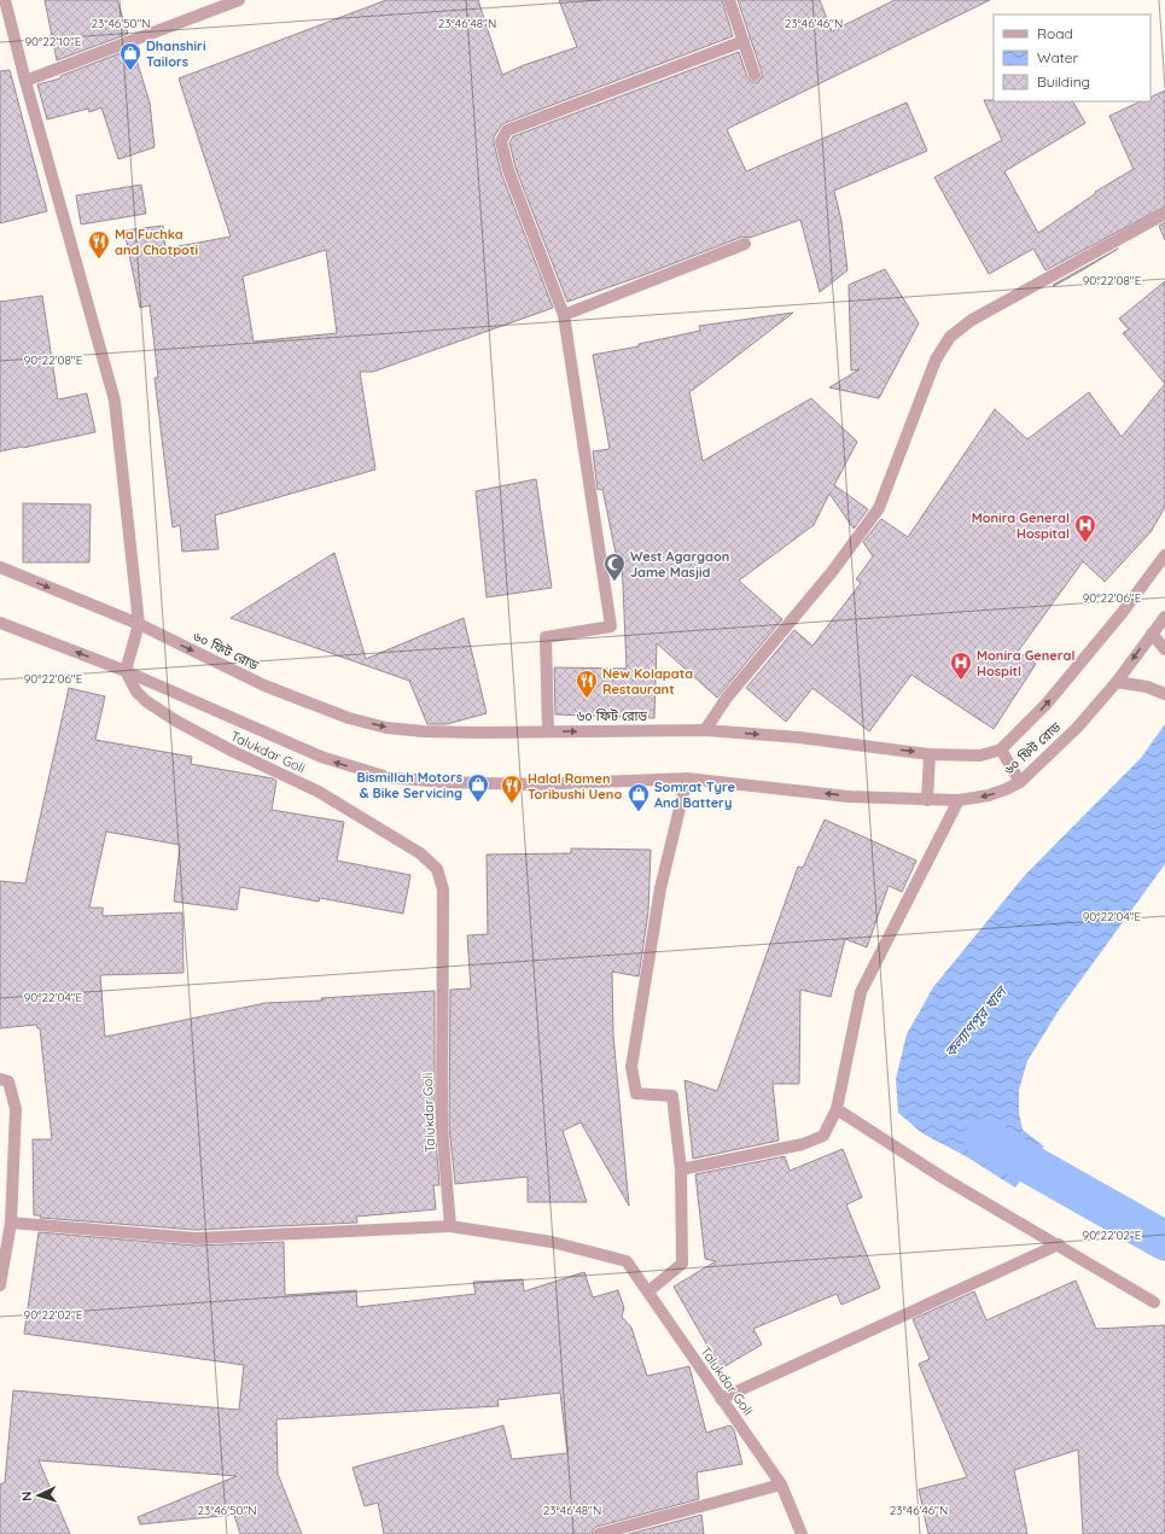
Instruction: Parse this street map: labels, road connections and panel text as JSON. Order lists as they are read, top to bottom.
{
  "streets": {
    "street": ["৬০ ফিট রোড", "Talukdar Goli"]
  },
  "crossings": [
    ["৬০ ফিট রোড", "Talukdar Goli"]
  ],
  "water": ["কল্যাণপুর খাল"],
  "places": {
    "shop": ["Dhanshiri Tailors", "Bismillah Motors & Bike Servicing", "Somrat Tyre And Battery"],
    "restaurant": ["Ma Fuchka and Chotpoti", "New Kolapata Restaurant", "Halal Ramen Toribushi Ueno"],
    "hospital": ["Monira General Hospital", "Monira General Hospitl"],
    "mosque": ["West Agargaon Jame Masjid"]
  },
  "legend": ["Road", "Water", "Building"],
  "north": "left",
  "coordinates": [
    "23°46'50\"N",
    "23°46'48\"N",
    "23°46'46\"N",
    "90°22'10\"E",
    "90°22'08\"E",
    "90°22'06\"E",
    "90°22'04\"E",
    "90°22'02\"E"
  ]
}
